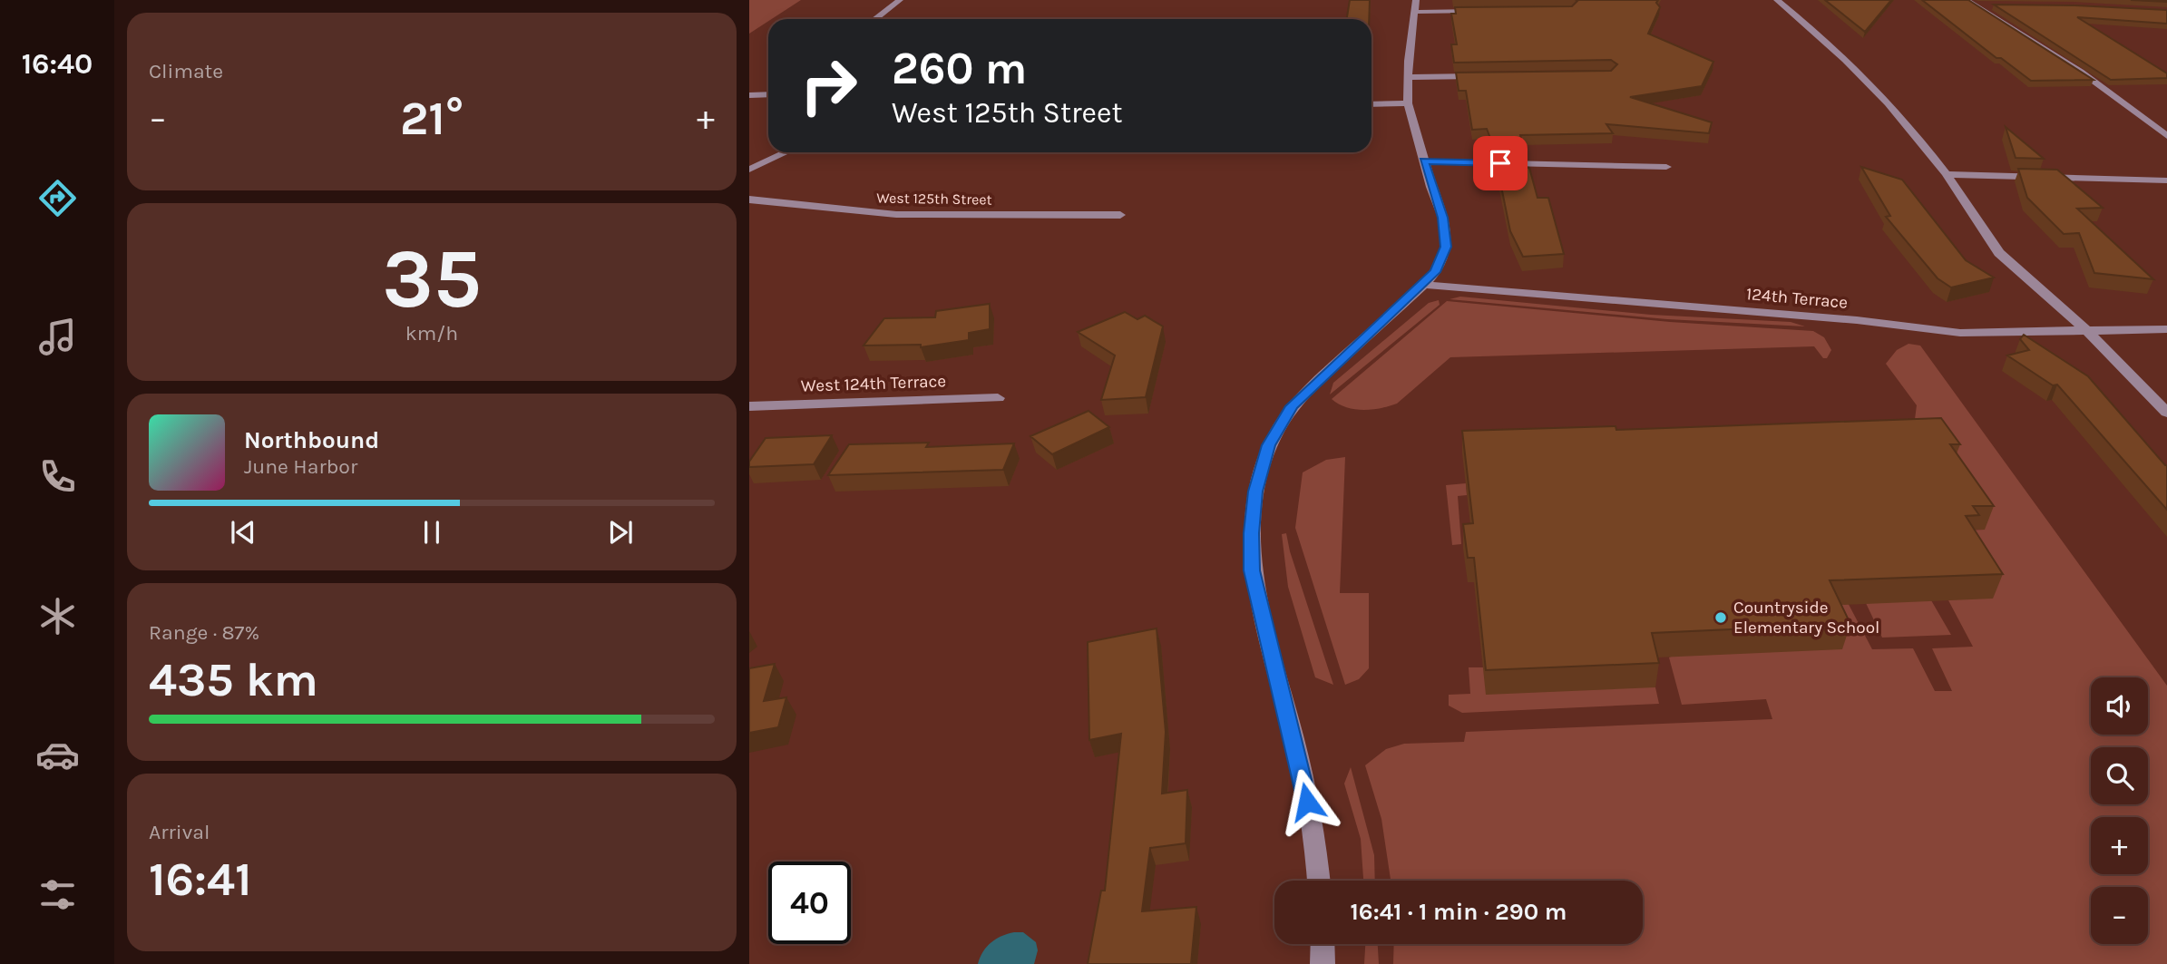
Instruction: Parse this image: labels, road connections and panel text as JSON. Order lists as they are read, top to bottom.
{
  "streets": {
    "street": ["West 125th Street", "124th Terrace", "West 124th Terrace"]
  },
  "places": ["Countryside Elementary School"],
  "page": {
    "tabs": "16:40",
    "tile": [
      "Climate",
      ["35", "km/h"],
      ["Range · 87%", "435 km"],
      ["Arrival", "16:41"]
    ],
    "turn": ["260 m", "West 125th Street"],
    "heat": ["−", "21°", "+"],
    "song": ["Northbound", "June Harbor"],
    "map_buttons": ["+", "−"],
    "limit": "40",
    "trip": "16:41 · 1 min · 290 m"
  }
}
